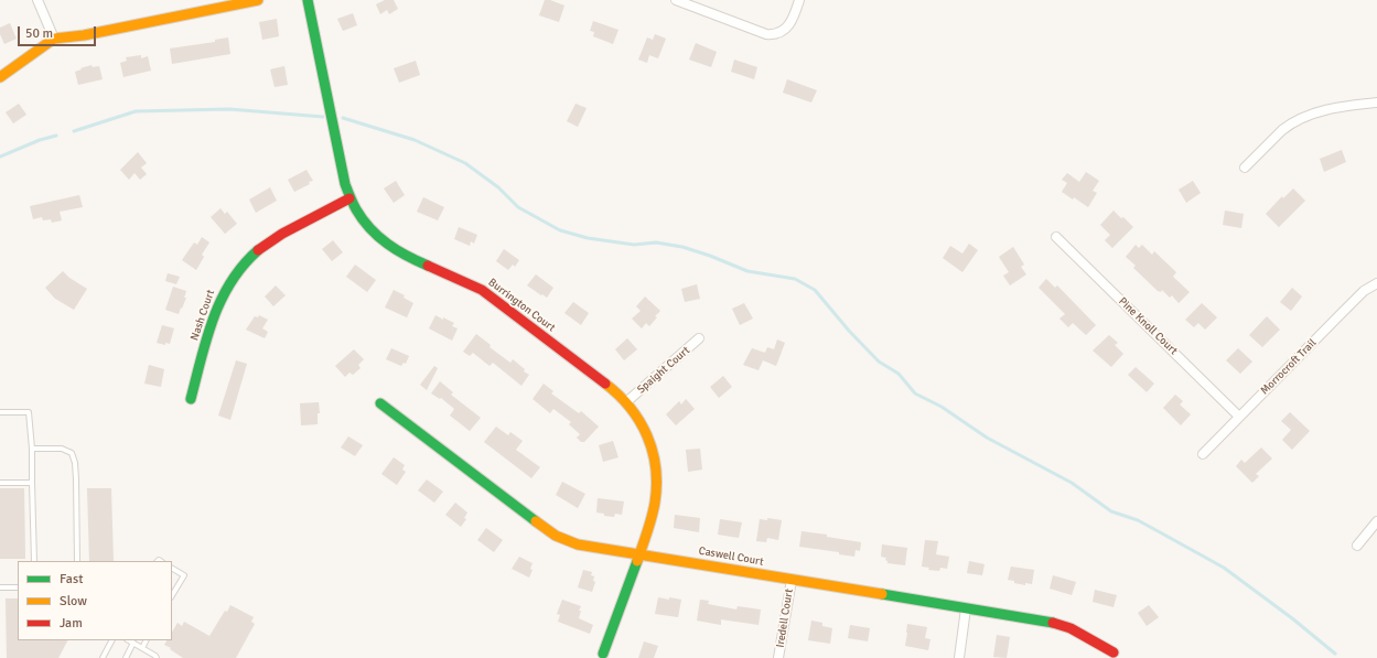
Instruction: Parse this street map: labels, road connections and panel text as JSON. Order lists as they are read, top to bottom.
{
  "streets": {
    "street": [
      "Burrington Court",
      "Nash Court",
      "Pine Knoll Court",
      "Morrocroft Trail",
      "Spaight Court",
      "Caswell Court",
      "Iredell Court"
    ]
  },
  "crossings": [
    ["Burrington Court", "Nash Court"],
    ["Burrington Court", "Spaight Court"],
    ["Burrington Court", "Caswell Court"],
    ["Pine Knoll Court", "Morrocroft Trail"],
    ["Caswell Court", "Iredell Court"]
  ],
  "legend": ["Fast", "Slow", "Jam"],
  "scale_bar": "50 m"
}
